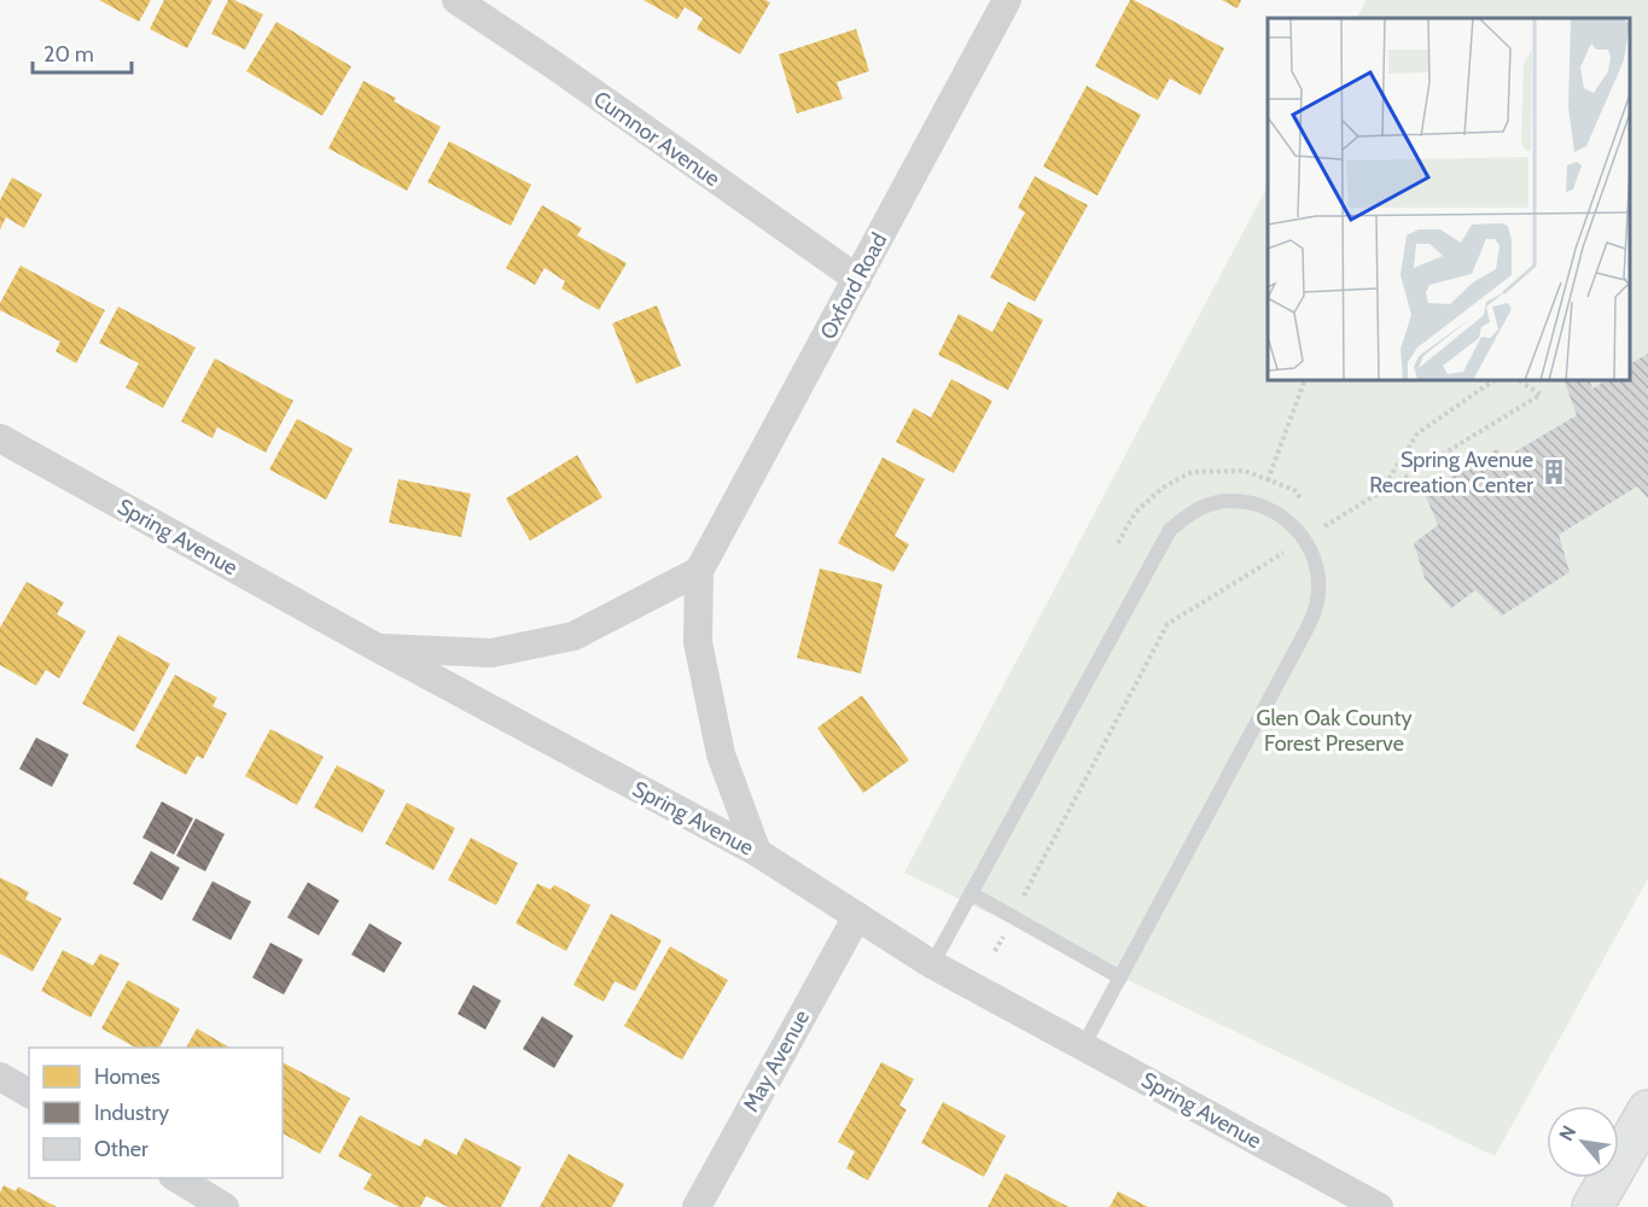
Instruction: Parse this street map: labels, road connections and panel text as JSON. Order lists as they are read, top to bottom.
{
  "streets": {
    "street": [
      "Cumnor Avenue",
      "Oxford Road",
      "Spring Avenue",
      "May Avenue"
    ]
  },
  "crossings": [
    ["Cumnor Avenue", "Oxford Road"],
    ["Oxford Road", "Spring Avenue"],
    ["Spring Avenue", "May Avenue"]
  ],
  "parks": ["Glen Oak County Forest Preserve"],
  "places": {
    "building": ["Spring Avenue Recreation Center"]
  },
  "legend": ["Homes", "Industry", "Other"],
  "scale_bar": "20 m",
  "north": "top left"
}
